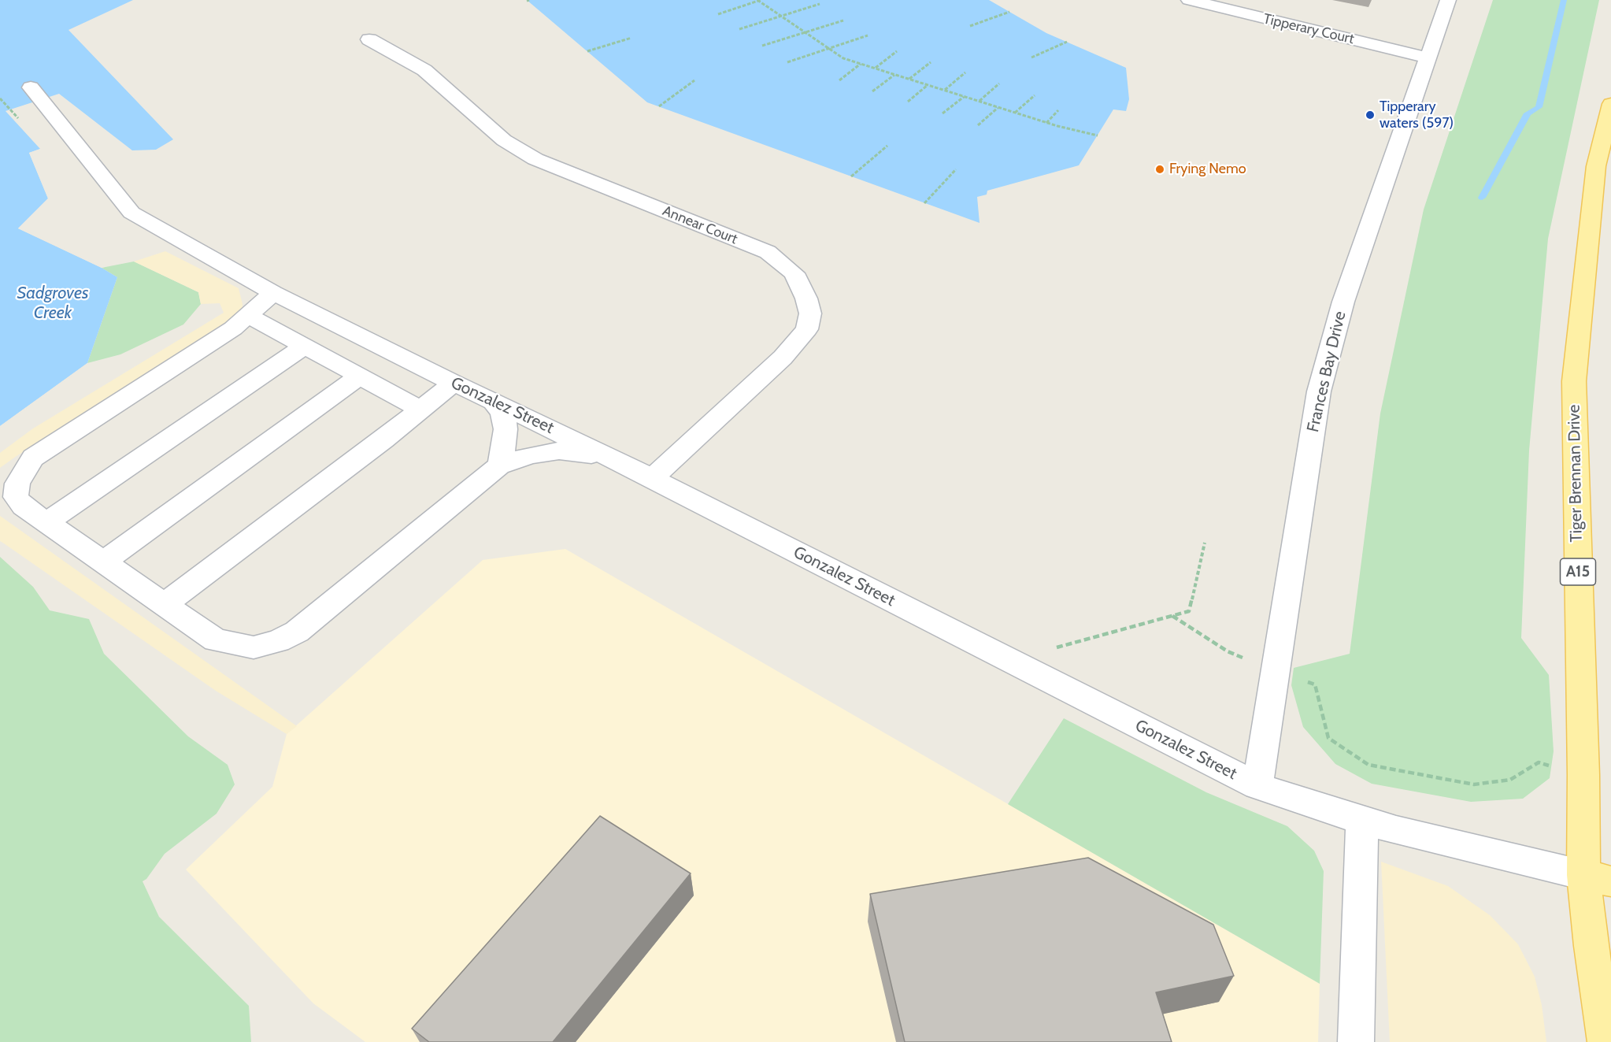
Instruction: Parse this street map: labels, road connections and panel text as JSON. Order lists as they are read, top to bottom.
{
  "streets": {
    "main road": ["Tiger Brennan Drive", "A15"],
    "street": [
      "Tipperary Court",
      "Annear Court",
      "Frances Bay Drive",
      "Gonzalez Street"
    ]
  },
  "crossings": [
    ["Tipperary Court", "Frances Bay Drive"],
    ["Annear Court", "Gonzalez Street"],
    ["Frances Bay Drive", "Gonzalez Street"],
    ["Gonzalez Street", "Tiger Brennan Drive"]
  ],
  "water": ["Sadgroves Creek"],
  "places": ["Tipperary waters (597)", "Frying Nemo"]
}
